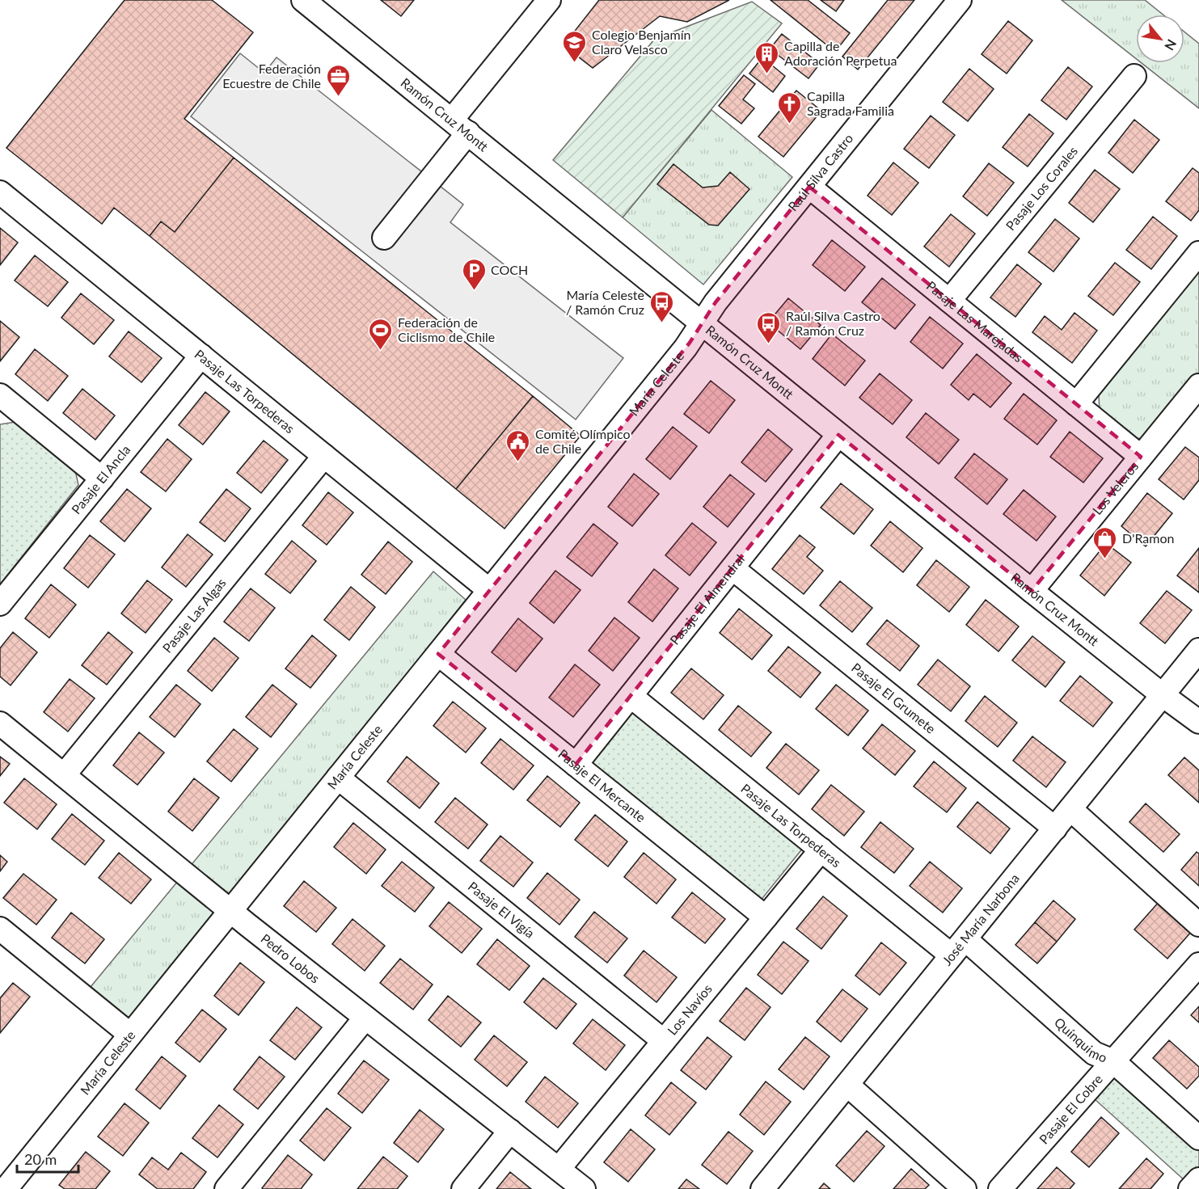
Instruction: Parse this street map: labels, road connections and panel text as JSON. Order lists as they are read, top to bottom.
{
  "streets": {
    "street": [
      "Ramón Cruz Montt",
      "Raúl Silva Castro",
      "Pasaje Los Corales",
      "Pasaje Las Marejadas",
      "María Celeste",
      "Pasaje Las Torpederas",
      "Pasaje El Ancla",
      "Los Veleros",
      "Pasaje El Almendral",
      "Pasaje Las Algas",
      "Pasaje El Grumete",
      "Pasaje El Mercante",
      "Pasaje El Vigía",
      "José María Narbona",
      "Pedro Lobos",
      "Los Navíos",
      "Quínquimo",
      "Pasaje El Cobre"
    ]
  },
  "crossings": [
    ["Ramón Cruz Montt", "Raúl Silva Castro"],
    ["Ramón Cruz Montt", "María Celeste"],
    ["Ramón Cruz Montt", "Los Veleros"],
    ["Ramón Cruz Montt", "Pasaje El Almendral"],
    ["Ramón Cruz Montt", "José María Narbona"],
    ["Raúl Silva Castro", "Pasaje Las Marejadas"],
    ["Raúl Silva Castro", "María Celeste"],
    ["Pasaje Los Corales", "Pasaje Las Marejadas"],
    ["Pasaje Las Marejadas", "Los Veleros"],
    ["María Celeste", "Pasaje Las Torpederas"],
    ["María Celeste", "Pasaje El Mercante"],
    ["María Celeste", "Pasaje El Vigía"],
    ["María Celeste", "Pedro Lobos"],
    ["Pasaje Las Torpederas", "Pasaje El Ancla"],
    ["Pasaje Las Torpederas", "Pasaje El Almendral"],
    ["Pasaje Las Torpederas", "Pasaje Las Algas"],
    ["Pasaje Las Torpederas", "José María Narbona"],
    ["Pasaje Las Torpederas", "Los Navíos"],
    ["Pasaje Las Torpederas", "Quínquimo"],
    ["Pasaje El Almendral", "Pasaje El Grumete"],
    ["Pasaje El Almendral", "Pasaje El Mercante"],
    ["Pasaje Las Algas", "Pedro Lobos"],
    ["Pasaje El Grumete", "José María Narbona"],
    ["Pasaje El Mercante", "Los Navíos"],
    ["Pasaje El Vigía", "Los Navíos"],
    ["José María Narbona", "Quínquimo"],
    ["Pedro Lobos", "Los Navíos"],
    ["Quínquimo", "Pasaje El Cobre"]
  ],
  "places": {
    "school or university": ["Colegio Benjamín Claro Velasco"],
    "building": ["Capilla de Adoración Perpetua"],
    "office": ["Federación Ecuestre de Chile"],
    "church": ["Capilla Sagrada Familia"],
    "parking": ["COCH"],
    "bus stop": ["María Celeste / Ramón Cruz", "Raúl Silva Castro / Ramón Cruz"],
    "sports": ["Federación de Ciclismo de Chile"],
    "public building": ["Comité Olímpico de Chile"],
    "shop": ["D'Ramon"]
  },
  "scale_bar": "20 m",
  "north": "bottom right"
}
